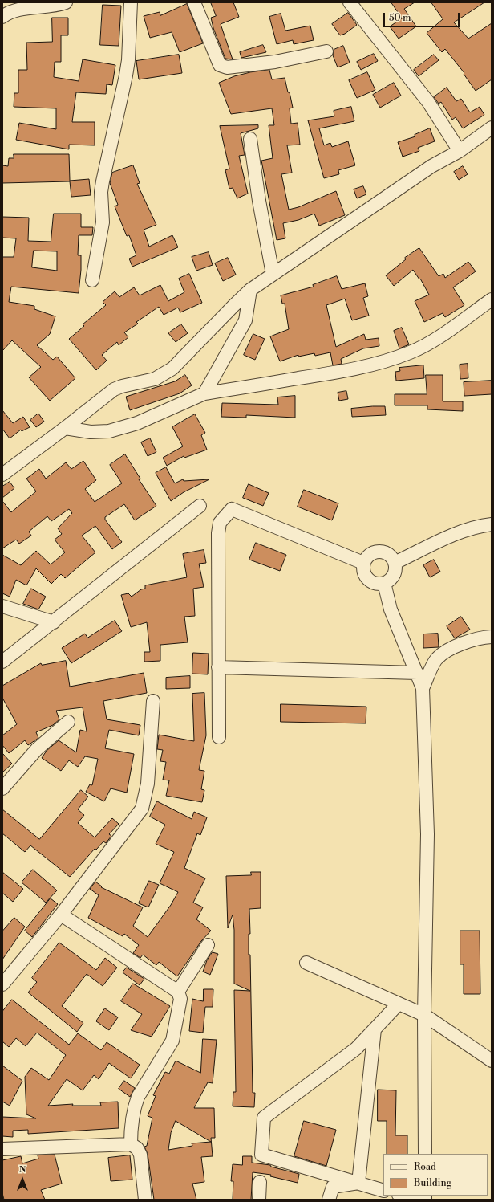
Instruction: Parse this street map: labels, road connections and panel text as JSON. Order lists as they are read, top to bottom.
{
  "legend": ["Road", "Building"],
  "scale_bar": "50 m",
  "north": "top"
}
